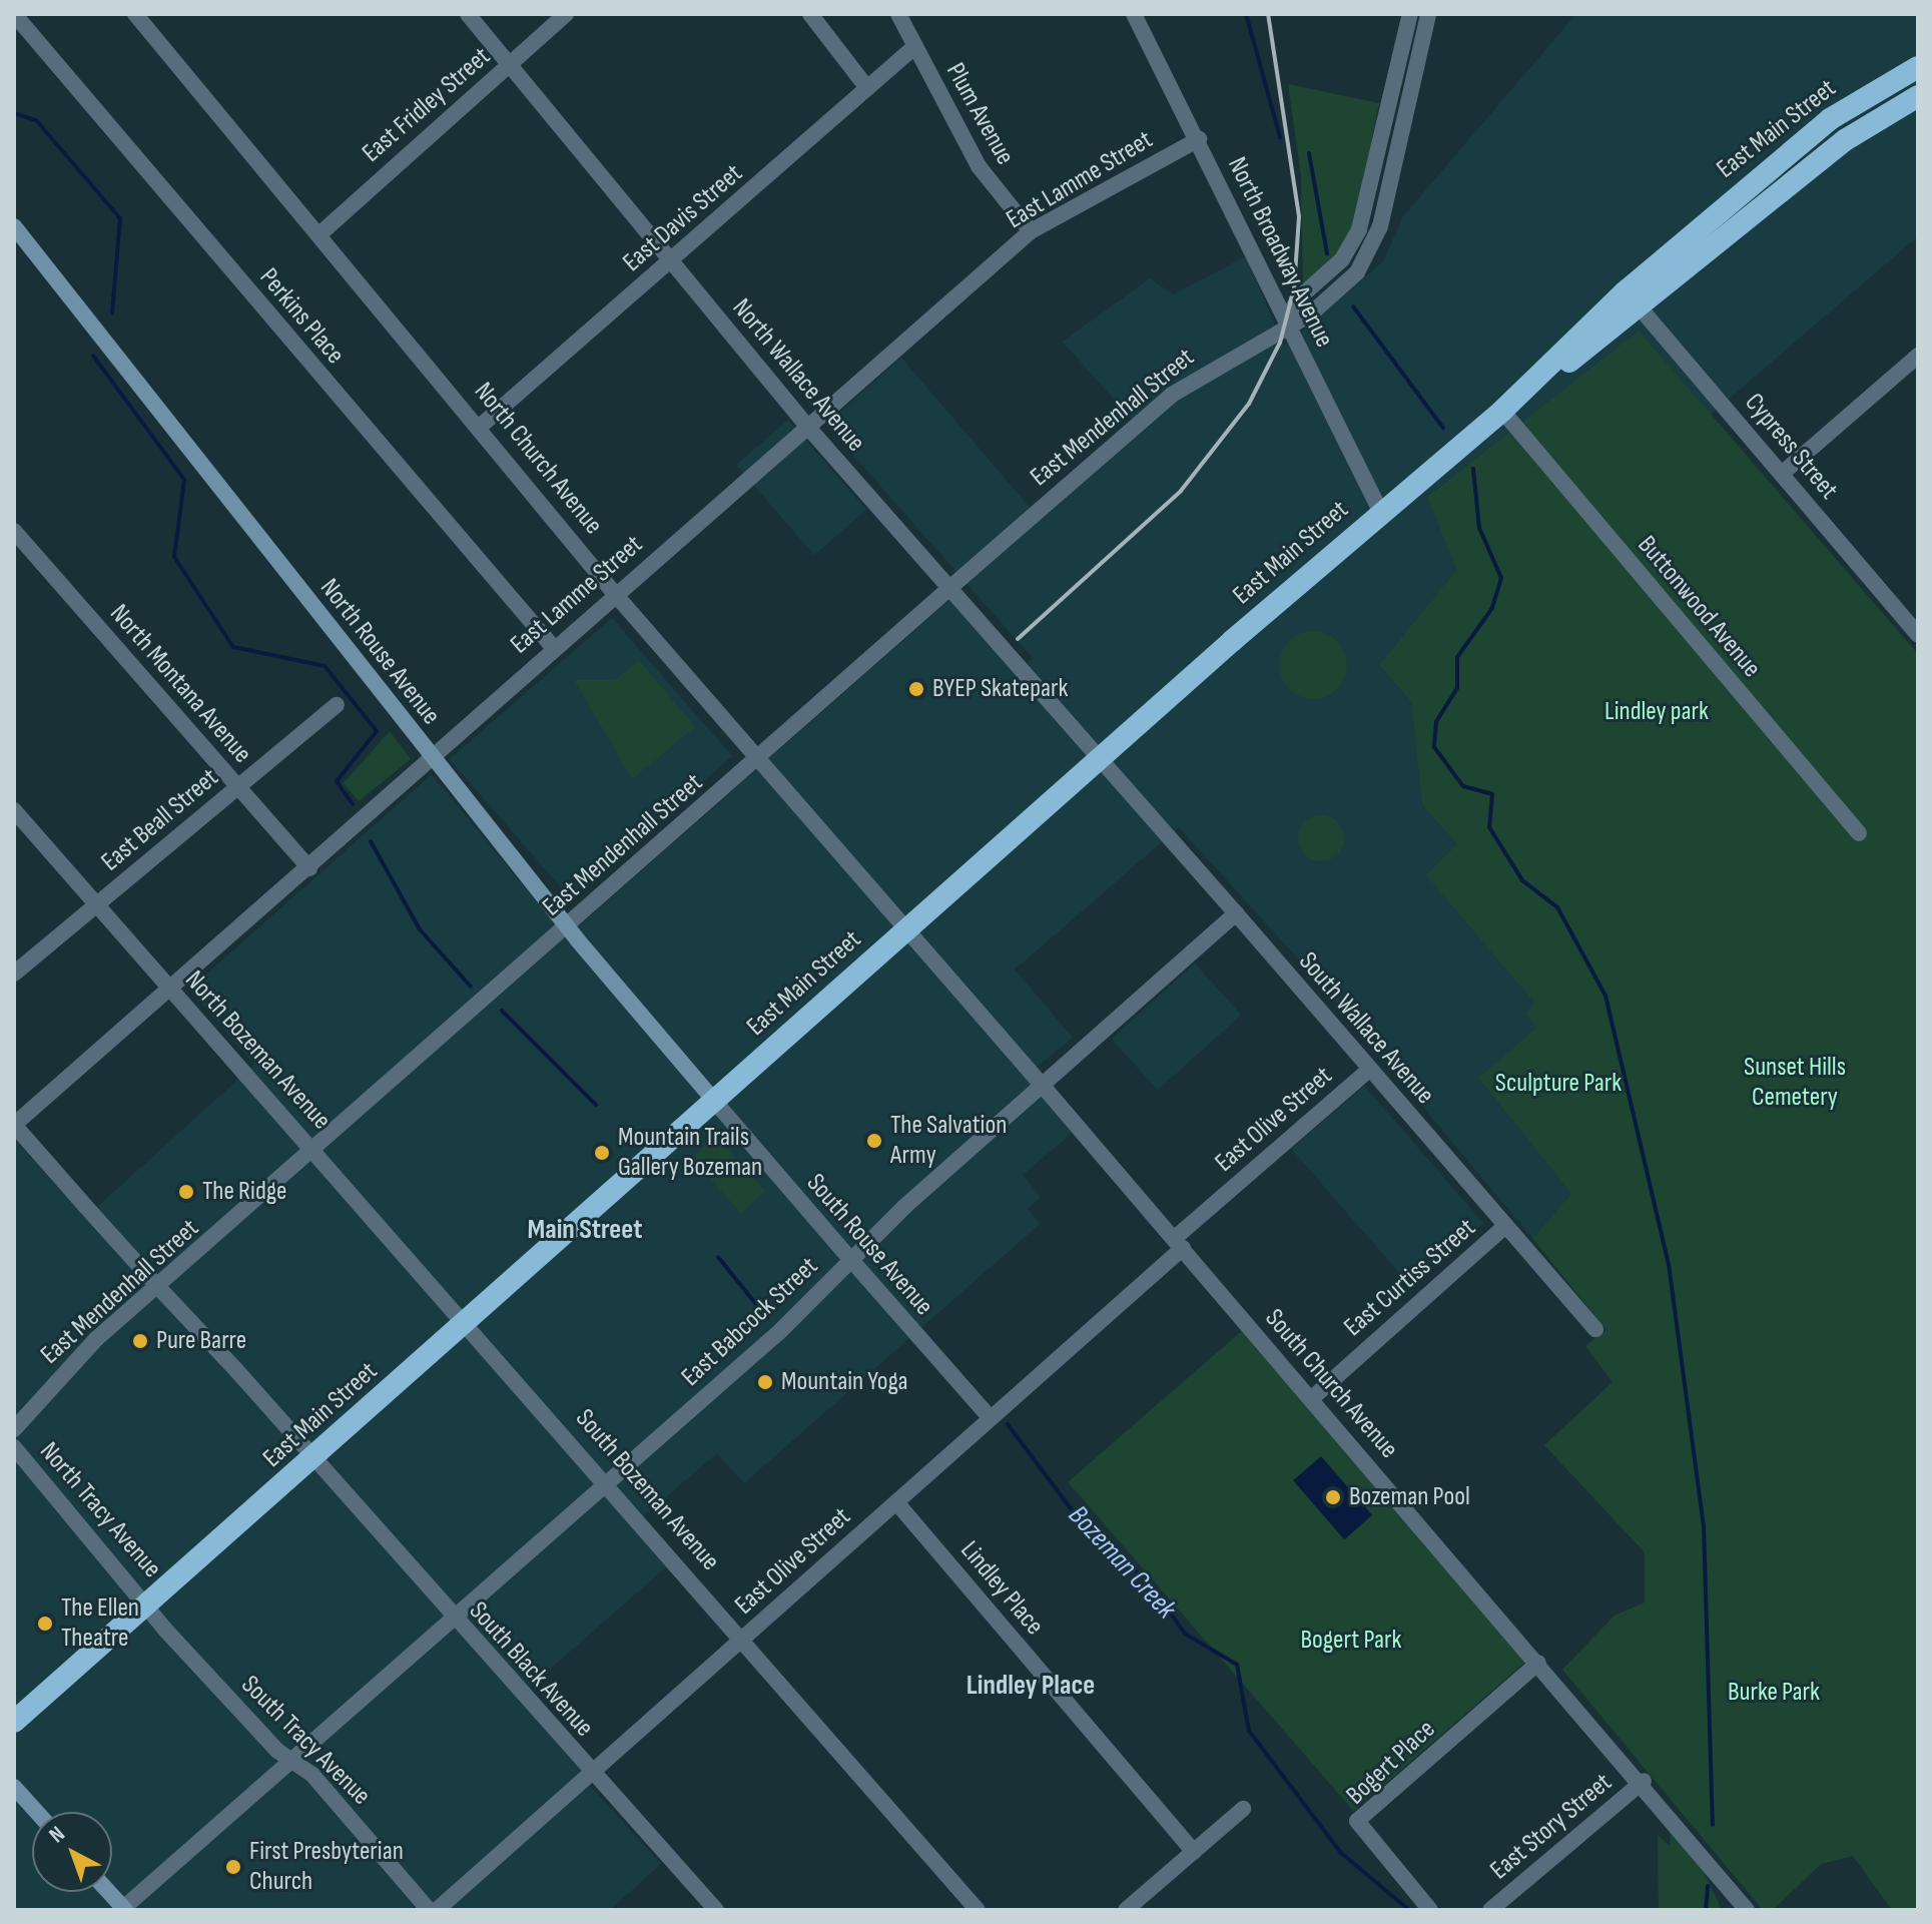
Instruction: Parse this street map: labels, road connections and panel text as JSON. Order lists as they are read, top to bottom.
{
  "streets": {
    "highway": ["East Main Street"],
    "main road": ["North Rouse Avenue"],
    "street": [
      "East Fridley Street",
      "Plum Avenue",
      "East Lamme Street",
      "East Davis Street",
      "North Broadway Avenue",
      "Perkins Place",
      "North Wallace Avenue",
      "East Mendenhall Street",
      "Cypress Street",
      "North Church Avenue",
      "Buttonwood Avenue",
      "North Montana Avenue",
      "East Beall Street",
      "South Wallace Avenue",
      "North Bozeman Avenue",
      "East Olive Street",
      "South Rouse Avenue",
      "East Curtiss Street",
      "East Babcock Street",
      "South Church Avenue",
      "South Bozeman Avenue",
      "North Tracy Avenue",
      "Lindley Place",
      "South Black Avenue",
      "South Tracy Avenue",
      "Bogert Place",
      "East Story Street"
    ]
  },
  "crossings": [
    ["East Fridley Street", "North Wallace Avenue"],
    ["East Fridley Street", "North Church Avenue"],
    ["Plum Avenue", "East Lamme Street"],
    ["Plum Avenue", "East Davis Street"],
    ["East Main Street", "North Broadway Avenue"],
    ["East Main Street", "North Wallace Avenue"],
    ["East Main Street", "Cypress Street"],
    ["East Main Street", "North Church Avenue"],
    ["East Main Street", "Buttonwood Avenue"],
    ["East Main Street", "North Rouse Avenue"],
    ["East Main Street", "South Wallace Avenue"],
    ["East Main Street", "North Bozeman Avenue"],
    ["East Main Street", "South Rouse Avenue"],
    ["East Main Street", "South Church Avenue"],
    ["East Main Street", "South Bozeman Avenue"],
    ["East Main Street", "North Tracy Avenue"],
    ["East Main Street", "South Black Avenue"],
    ["East Main Street", "South Tracy Avenue"],
    ["East Lamme Street", "North Broadway Avenue"],
    ["East Lamme Street", "Perkins Place"],
    ["East Lamme Street", "North Wallace Avenue"],
    ["East Lamme Street", "North Church Avenue"],
    ["East Lamme Street", "North Rouse Avenue"],
    ["East Lamme Street", "North Montana Avenue"],
    ["East Lamme Street", "North Bozeman Avenue"],
    ["East Lamme Street", "South Black Avenue"],
    ["East Davis Street", "North Wallace Avenue"],
    ["East Davis Street", "North Church Avenue"],
    ["North Broadway Avenue", "East Mendenhall Street"],
    ["North Wallace Avenue", "East Mendenhall Street"],
    ["North Wallace Avenue", "South Wallace Avenue"],
    ["East Mendenhall Street", "North Church Avenue"],
    ["East Mendenhall Street", "North Rouse Avenue"],
    ["East Mendenhall Street", "North Bozeman Avenue"],
    ["East Mendenhall Street", "South Black Avenue"],
    ["North Church Avenue", "South Church Avenue"],
    ["North Rouse Avenue", "South Rouse Avenue"],
    ["North Montana Avenue", "East Beall Street"],
    ["East Beall Street", "North Bozeman Avenue"],
    ["South Wallace Avenue", "East Olive Street"],
    ["South Wallace Avenue", "East Curtiss Street"],
    ["South Wallace Avenue", "East Babcock Street"],
    ["North Bozeman Avenue", "South Bozeman Avenue"],
    ["East Olive Street", "South Rouse Avenue"],
    ["East Olive Street", "South Church Avenue"],
    ["East Olive Street", "South Bozeman Avenue"],
    ["East Olive Street", "Lindley Place"],
    ["East Olive Street", "South Black Avenue"],
    ["South Rouse Avenue", "East Babcock Street"],
    ["East Curtiss Street", "South Church Avenue"],
    ["East Babcock Street", "South Church Avenue"],
    ["East Babcock Street", "South Bozeman Avenue"],
    ["East Babcock Street", "South Black Avenue"],
    ["East Babcock Street", "South Tracy Avenue"],
    ["South Church Avenue", "Bogert Place"],
    ["South Church Avenue", "East Story Street"],
    ["North Tracy Avenue", "South Tracy Avenue"]
  ],
  "districts": ["Main Street", "Lindley Place"],
  "water": ["Bozeman Creek"],
  "parks": [
    "Lindley park",
    "Sunset Hills Cemetery",
    "Sculpture Park",
    "Bogert Park",
    "Burke Park"
  ],
  "places": [
    "BYEP Skatepark",
    "The Salvation Army",
    "Mountain Trails Gallery Bozeman",
    "The Ridge",
    "Pure Barre",
    "Mountain Yoga",
    "Bozeman Pool",
    "The Ellen Theatre",
    "First Presbyterian Church"
  ],
  "north": "top left"
}
